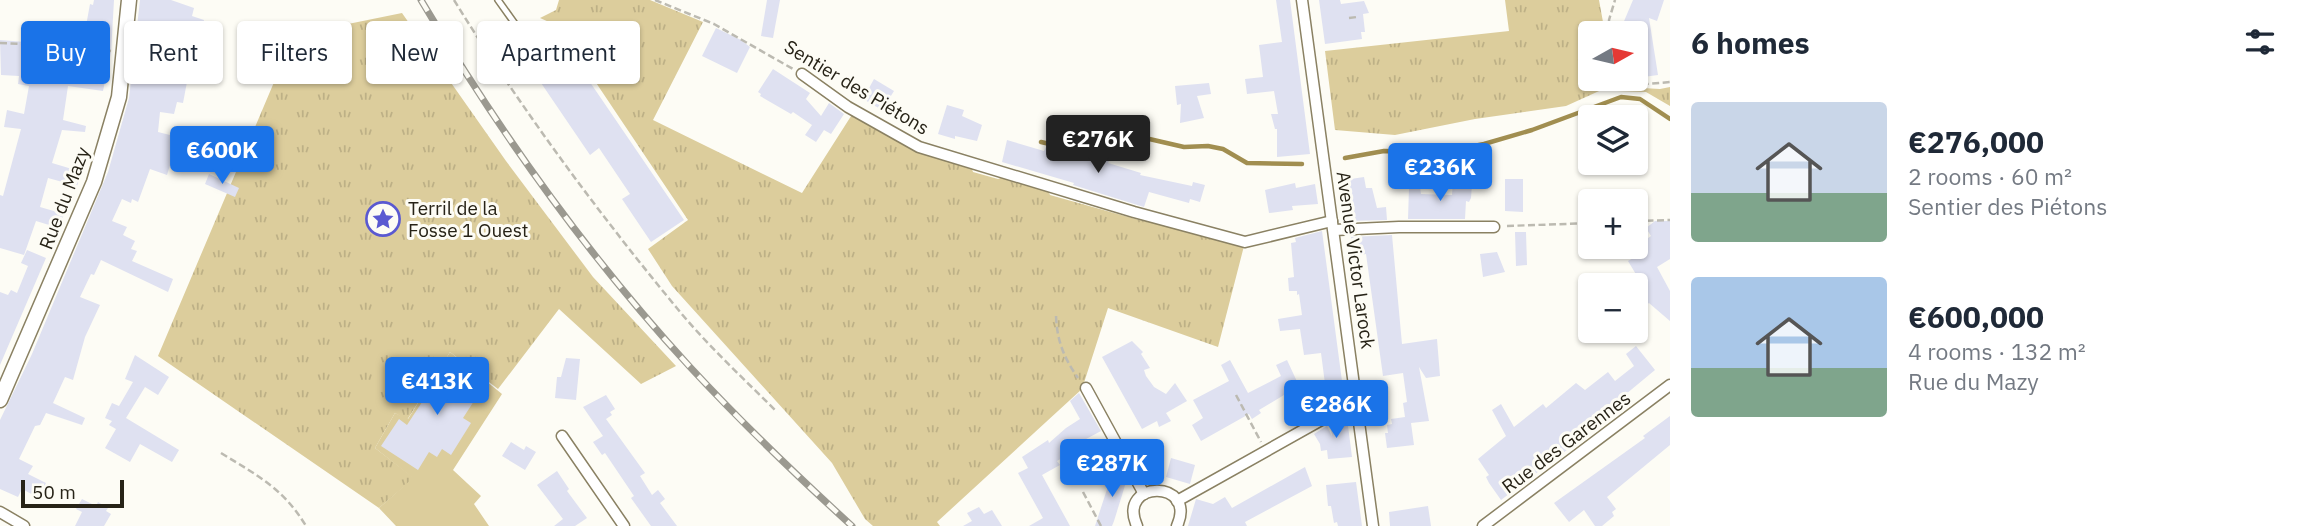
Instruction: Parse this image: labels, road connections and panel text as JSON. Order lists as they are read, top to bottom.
{
  "streets": {
    "street": [
      "Sentier des Piétons",
      "Rue du Mazy",
      "Avenue Victor Larock",
      "Rue des Garennes"
    ]
  },
  "crossings": [
    ["Sentier des Piétons", "Avenue Victor Larock"]
  ],
  "places": {
    "place": ["Terril de la Fosse 1 Ouest"]
  },
  "scale_bar": "50 m",
  "north": "right",
  "page": {
    "heading": "6 homes",
    "map_buttons": ["+", "−"],
    "chip": [
      "Buy",
      "Rent",
      "Filters",
      "New",
      "Apartment"
    ],
    "list": [
      {
        "name": "€276,000",
        "note": "2 rooms · 60 m² · Sentier des Piétons"
      },
      {
        "name": "€600,000",
        "note": "4 rooms · 132 m² · Rue du Mazy"
      }
    ],
    "price": [
      "€276K",
      "€600K",
      "€236K",
      "€413K",
      "€286K",
      "€287K"
    ],
    "scale": "50 m"
  }
}
